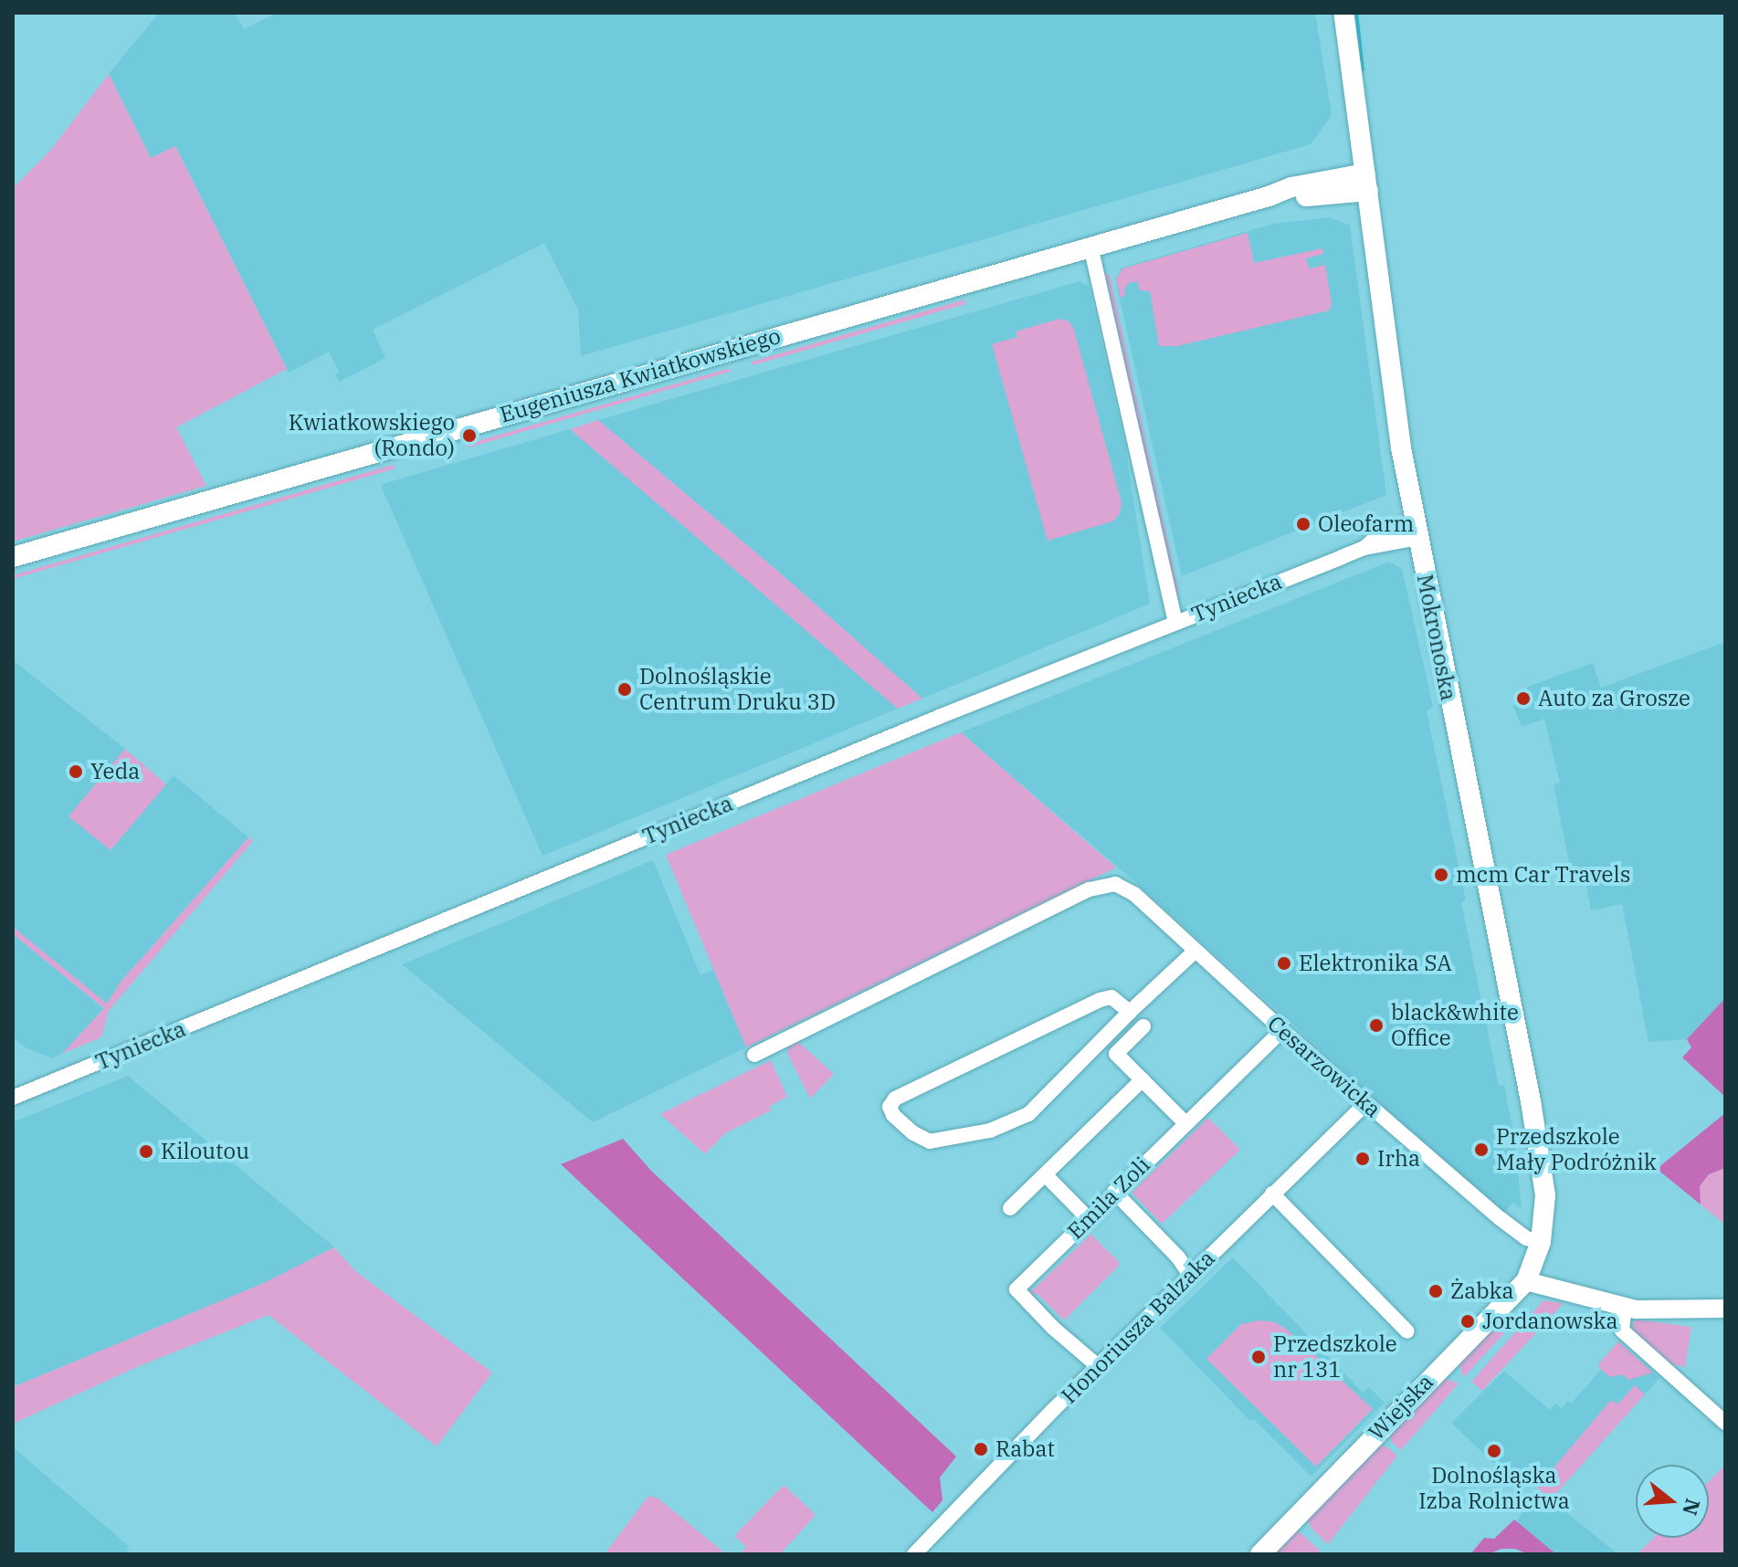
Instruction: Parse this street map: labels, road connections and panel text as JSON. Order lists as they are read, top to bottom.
{
  "streets": {
    "main road": ["Eugeniusza Kwiatkowskiego", "Mokronoska", "Wiejska"],
    "street": [
      "Tyniecka",
      "Cesarzowicka",
      "Emila Zoli",
      "Honoriusza Balzaka"
    ]
  },
  "crossings": [
    ["Eugeniusza Kwiatkowskiego", "Mokronoska"],
    ["Tyniecka", "Mokronoska"],
    ["Mokronoska", "Cesarzowicka"],
    ["Mokronoska", "Wiejska"],
    ["Cesarzowicka", "Emila Zoli"],
    ["Cesarzowicka", "Honoriusza Balzaka"],
    ["Cesarzowicka", "Wiejska"],
    ["Emila Zoli", "Honoriusza Balzaka"]
  ],
  "places": [
    "Kwiatkowskiego (Rondo)",
    "Oleofarm",
    "Dolnośląskie Centrum Druku 3D",
    "Auto za Grosze",
    "Yeda",
    "mcm Car Travels",
    "Elektronika SA",
    "black&white Office",
    "Przedszkole Mały Podróżnik",
    "Kiloutou",
    "Irha",
    "Żabka",
    "Jordanowska",
    "Przedszkole nr 131",
    "Rabat",
    "Dolnośląska Izba Rolnictwa"
  ],
  "north": "right"
}
